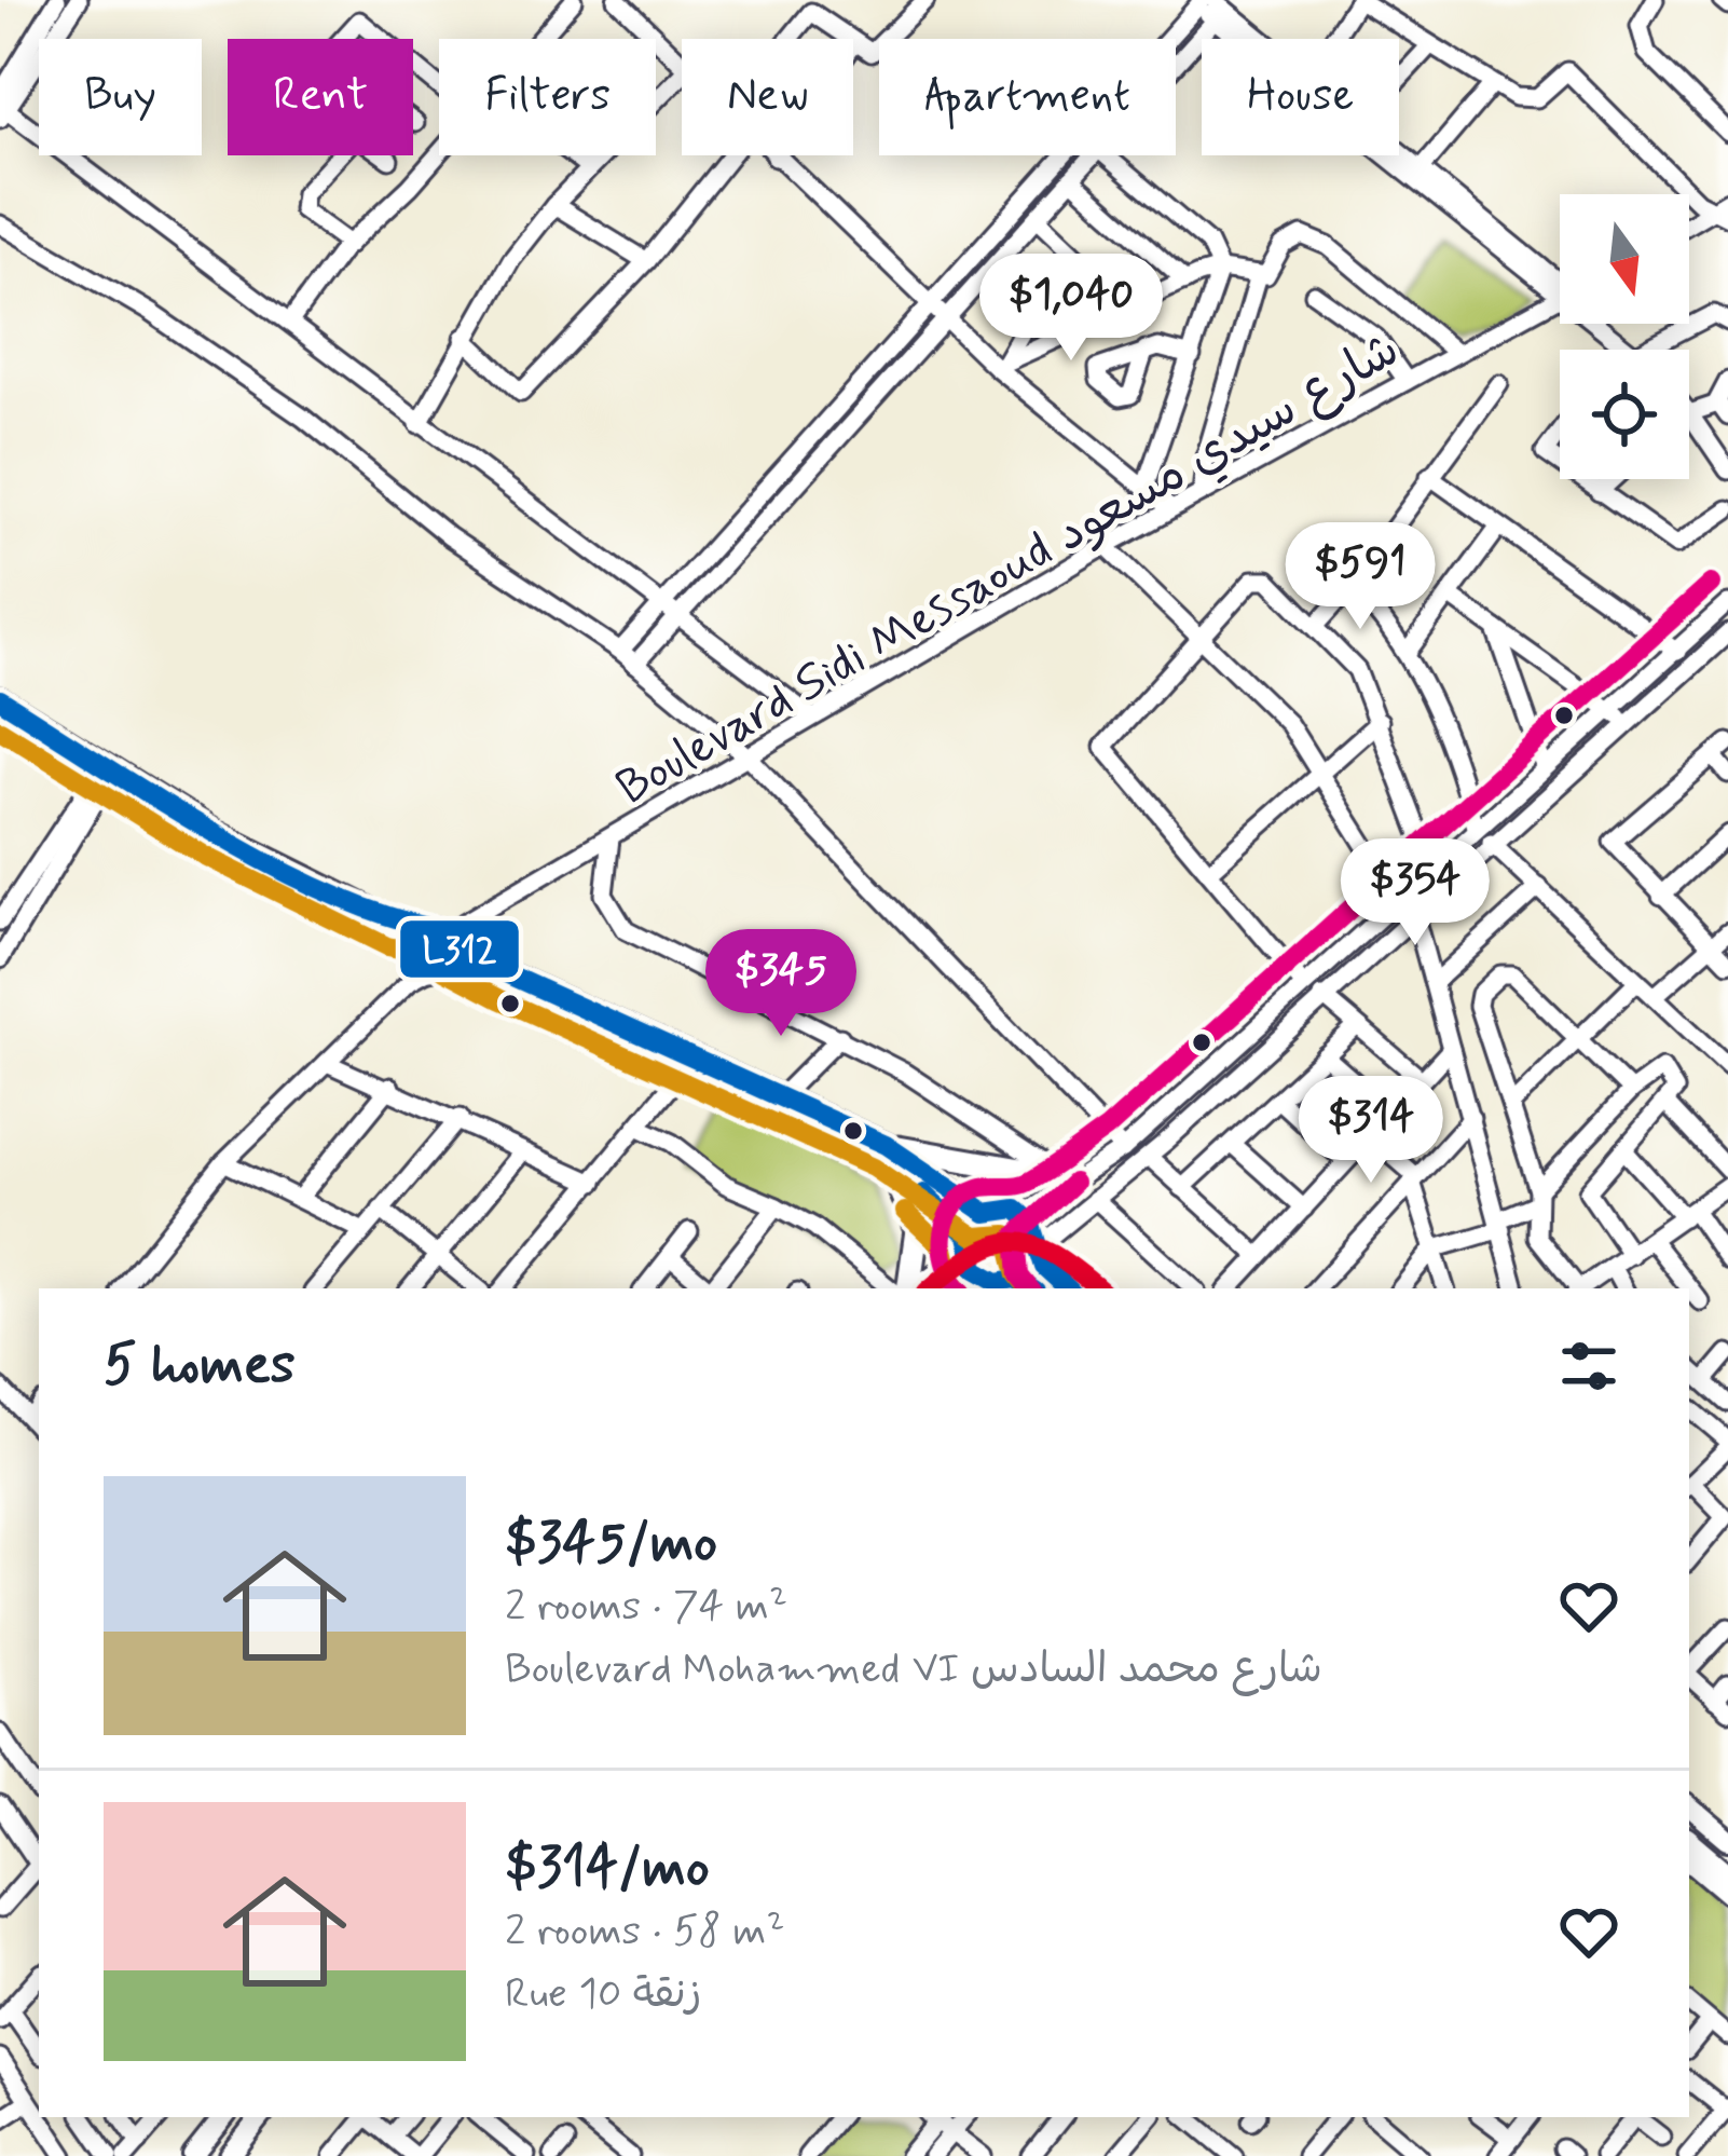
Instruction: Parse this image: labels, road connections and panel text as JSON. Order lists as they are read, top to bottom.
{
  "streets": {
    "street": ["Boulevard Sidi Messaoud شارع سيدي مسعود"]
  },
  "lines": ["transit line L312"],
  "north": "bottom",
  "page": {
    "chip": [
      "Buy",
      "Rent",
      "Filters",
      "New",
      "Apartment",
      "House"
    ],
    "price": [
      "$1,040",
      "$591",
      "$354",
      "$345",
      "$314"
    ],
    "heading": "5 homes",
    "list": [
      {
        "name": "$345/mo",
        "note": "2 rooms · 74 m² · Boulevard Mohammed VI شارع محمد السادس"
      },
      {
        "name": "$314/mo",
        "note": "2 rooms · 58 m² · Rue 10 زنقة"
      }
    ]
  }
}
